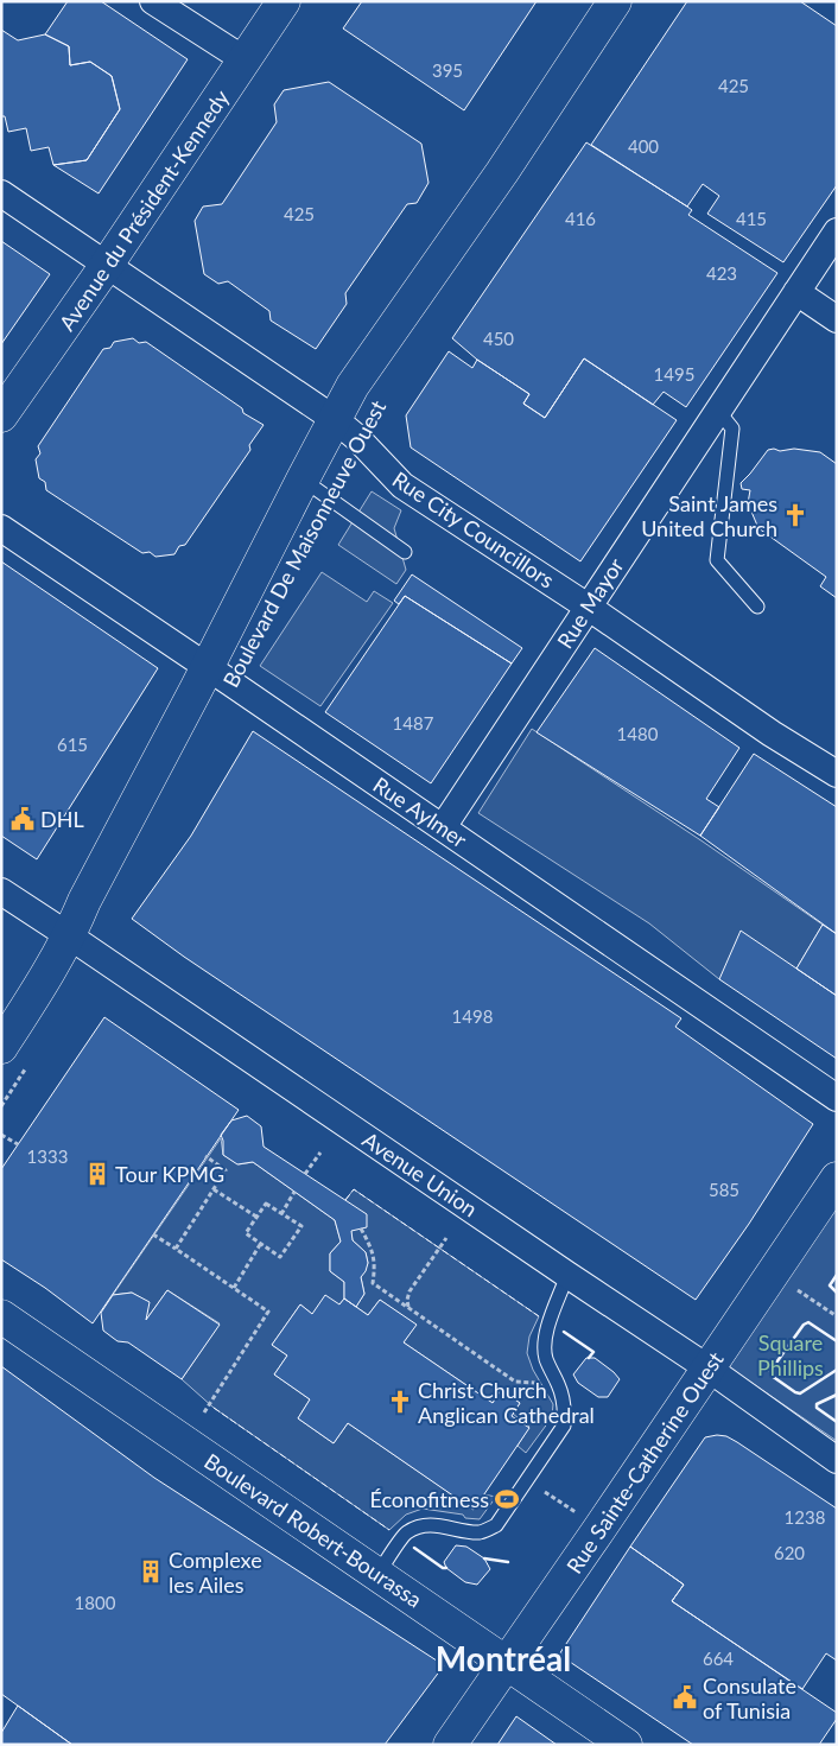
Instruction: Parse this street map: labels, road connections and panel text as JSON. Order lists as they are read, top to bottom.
{
  "streets": {
    "street": [
      "Avenue du Président-Kennedy",
      "Rue City Councillors",
      "Boulevard De Maisonneuve Ouest",
      "Rue Mayor",
      "Rue Aylmer",
      "Avenue Union",
      "Rue Sainte-Catherine Ouest",
      "Boulevard Robert-Bourassa"
    ]
  },
  "crossings": [
    ["Avenue du Président-Kennedy", "Rue City Councillors"],
    ["Rue City Councillors", "Boulevard De Maisonneuve Ouest"],
    ["Rue City Councillors", "Rue Mayor"],
    ["Boulevard De Maisonneuve Ouest", "Rue Aylmer"],
    ["Boulevard De Maisonneuve Ouest", "Avenue Union"],
    ["Rue Mayor", "Rue Aylmer"],
    ["Avenue Union", "Rue Sainte-Catherine Ouest"],
    ["Rue Sainte-Catherine Ouest", "Boulevard Robert-Bourassa"]
  ],
  "districts": ["Montréal"],
  "parks": ["Square Phillips"],
  "places": {
    "church": ["Saint James United Church", "Christ Church Anglican Cathedral"],
    "public building": ["DHL", "Consulate of Tunisia"],
    "building": ["Tour KPMG", "Complexe les Ailes"],
    "sports": ["Éconofitness"]
  },
  "house_numbers": [
    "395",
    "425",
    "400",
    "425",
    "416",
    "415",
    "423",
    "450",
    "1495",
    "1487",
    "1480",
    "615",
    "1498",
    "1333",
    "585",
    "1238",
    "620",
    "1800",
    "664"
  ]
}
